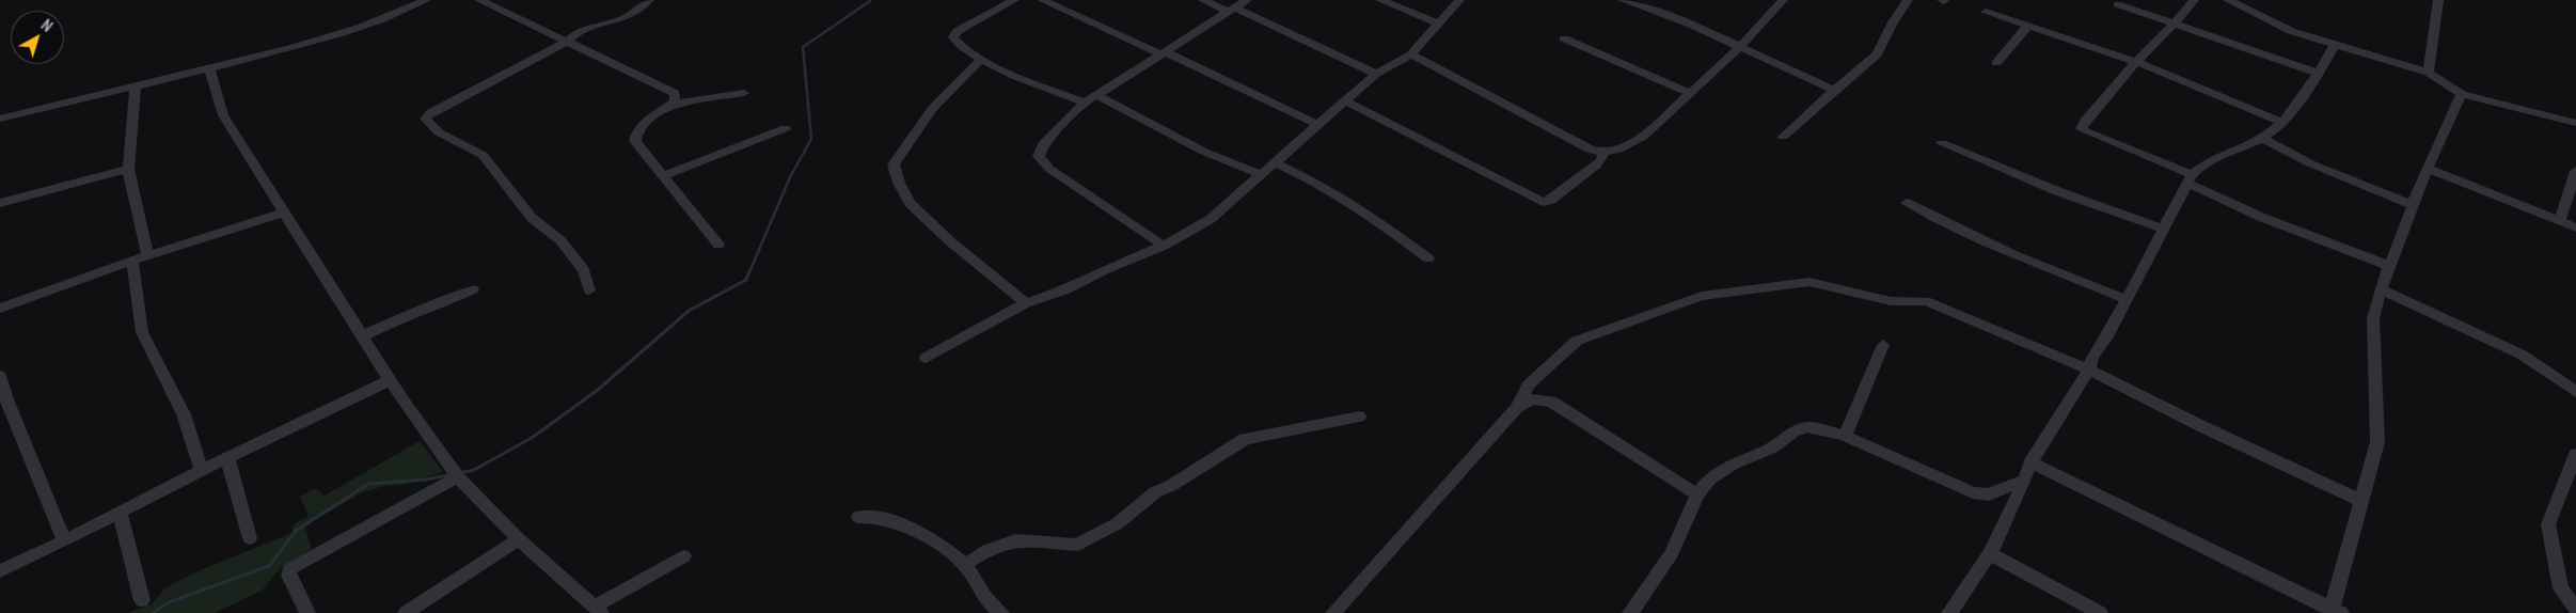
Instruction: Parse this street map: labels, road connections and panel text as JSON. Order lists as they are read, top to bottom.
{
  "north": "top right"
}
